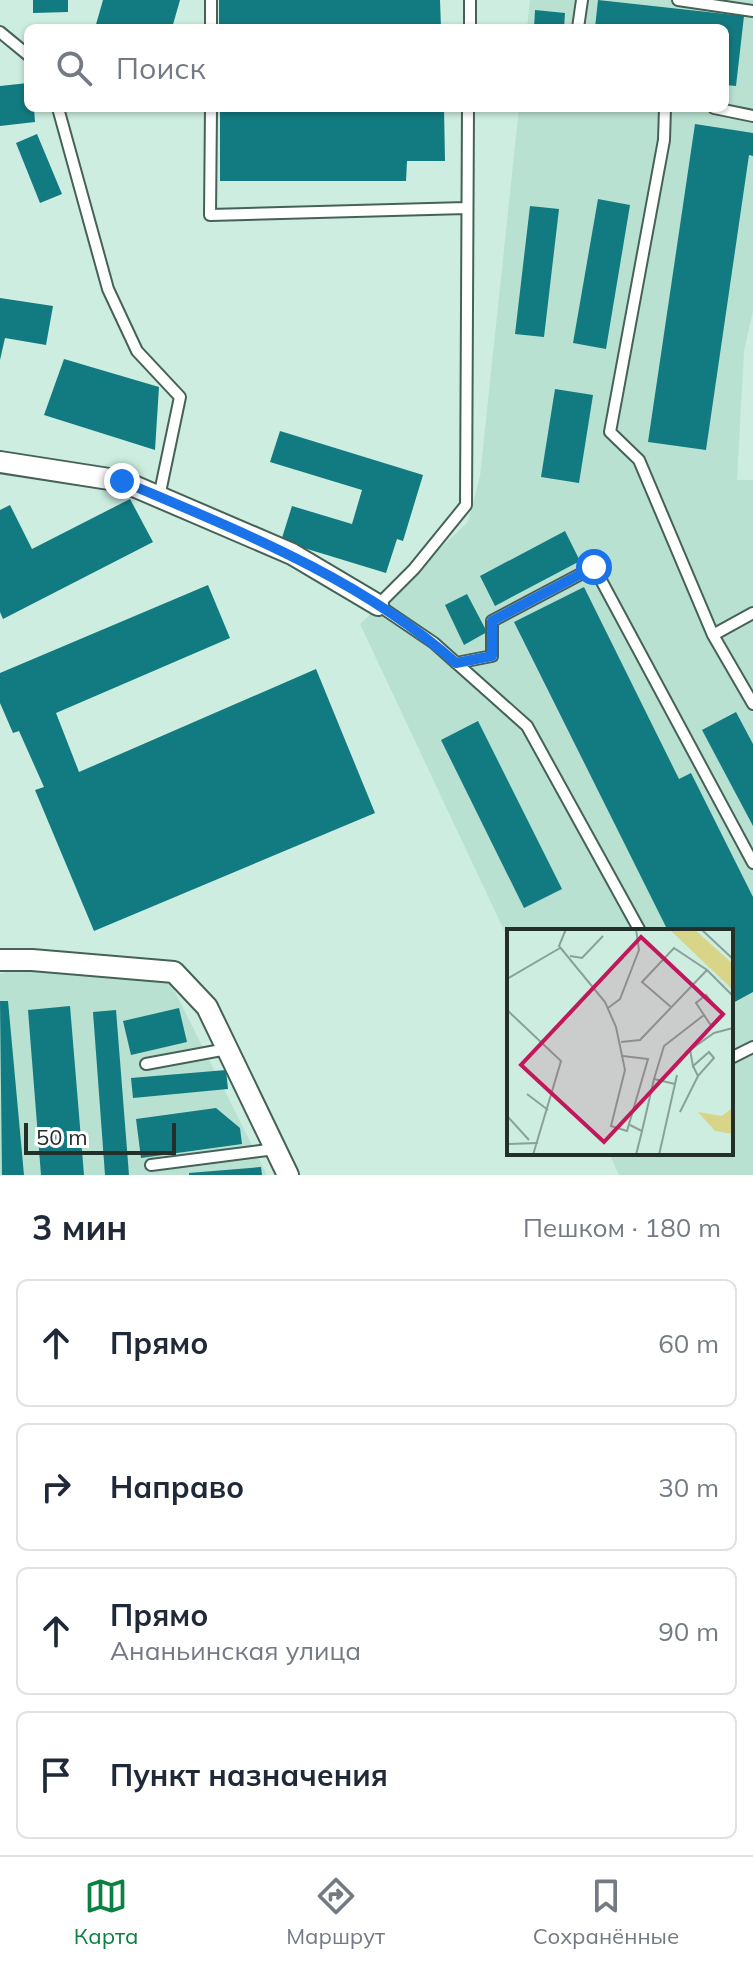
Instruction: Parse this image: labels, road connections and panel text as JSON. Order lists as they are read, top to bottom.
{
  "scale_bar": "50 m",
  "page": {
    "search": "Поиск",
    "scale": "50 m",
    "heading": ["3 мин", "Пешком · 180 m"],
    "list": [
      ["Прямо", "60 m"],
      ["Направо", "30 m"],
      ["Прямо", "Ананьинская улица", "90 m"],
      "Пункт назначения"
    ],
    "nav": ["Карта", "Маршрут", "Сохранённые"]
  }
}
